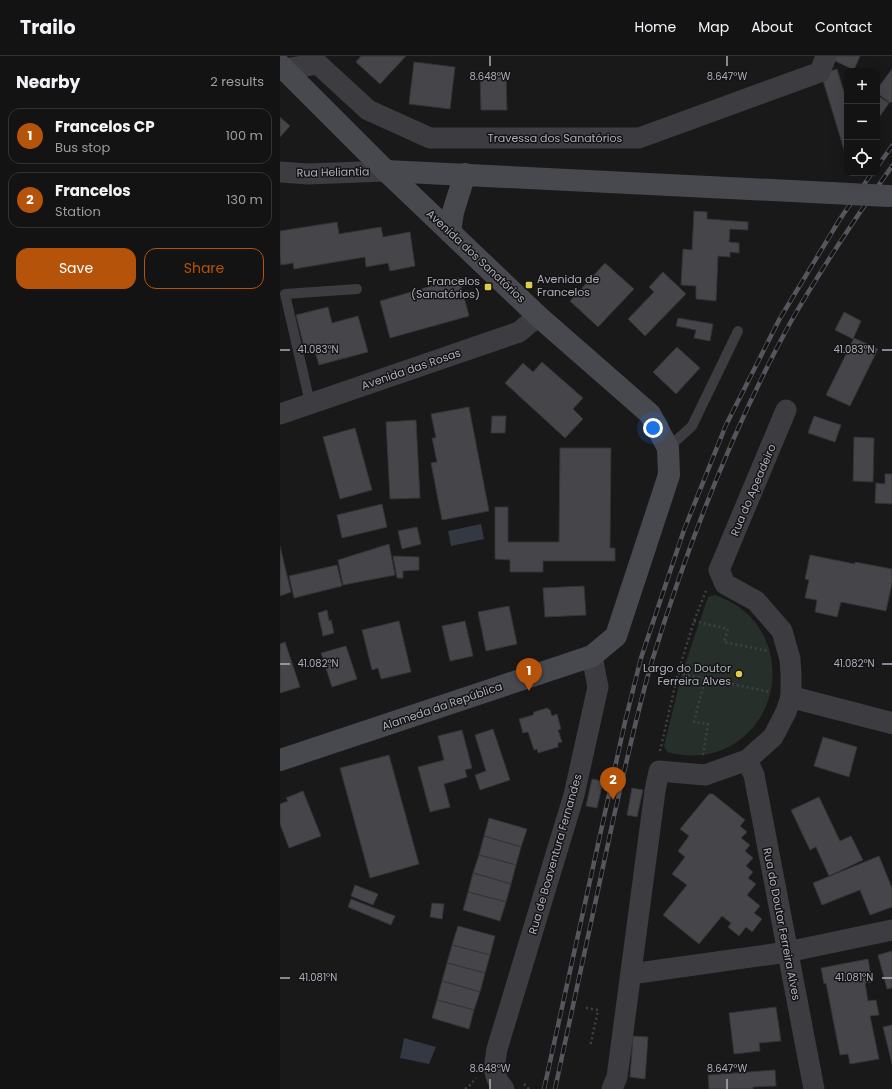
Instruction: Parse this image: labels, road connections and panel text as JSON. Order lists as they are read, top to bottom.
{
  "streets": {
    "main road": ["Avenida dos Sanatórios", "Alameda da República"],
    "street": [
      "Travessa dos Sanatórios",
      "Rua Heliantia",
      "Avenida das Rosas",
      "Rua do Apeadeiro",
      "Rua de Boaventura Fernandes",
      "Rua do Doutor Ferreira Alves"
    ]
  },
  "crossings": [
    ["Travessa dos Sanatórios", "Avenida dos Sanatórios"],
    ["Rua Heliantia", "Avenida dos Sanatórios"],
    ["Avenida dos Sanatórios", "Avenida das Rosas"],
    ["Avenida dos Sanatórios", "Alameda da República"],
    ["Alameda da República", "Rua de Boaventura Fernandes"]
  ],
  "places": {
    "transit": ["Avenida de Francelos", "Francelos (Sanatórios)"],
    "other": ["Largo do Doutor Ferreira Alves"]
  },
  "page": {
    "header": "Trailo",
    "nav": [
      "Home",
      "Map",
      "About",
      "Contact"
    ],
    "heading": ["Nearby", "2 results"],
    "map_buttons": ["+", "−"],
    "list": [
      {
        "mark": "1",
        "name": "Francelos CP",
        "note": "Bus stop",
        "value": "100 m"
      },
      {
        "mark": "2",
        "name": "Francelos",
        "note": "Station",
        "value": "130 m"
      }
    ],
    "buttons": ["Save", "Share"],
    "pins": ["1", "2"]
  },
  "coordinates": [
    "8.648°W",
    "8.647°W",
    "41.083°N",
    "41.082°N",
    "41.081°N"
  ]
}
